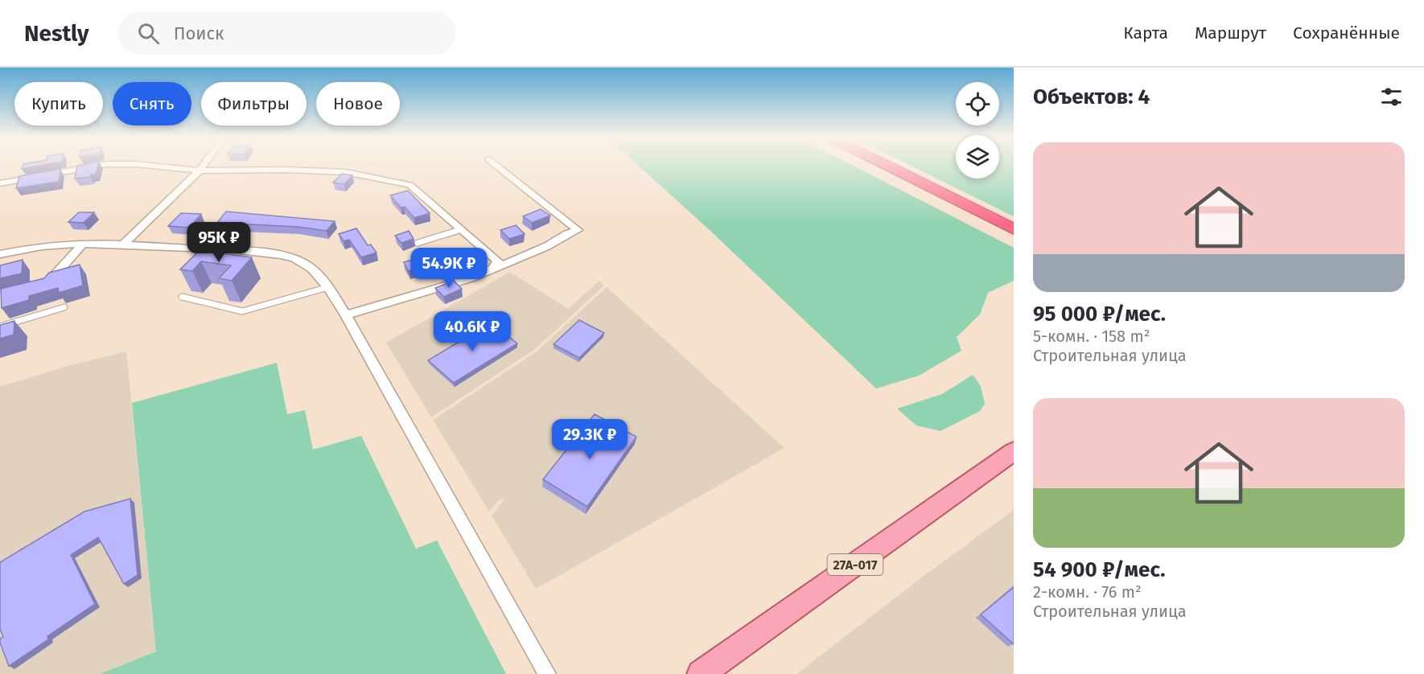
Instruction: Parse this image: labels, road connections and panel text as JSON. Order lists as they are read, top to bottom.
{
  "streets": {
    "main road": ["27А-017"]
  },
  "page": {
    "header": "Nestly",
    "search": "Поиск",
    "nav": ["Карта", "Маршрут", "Сохранённые"],
    "heading": "Объектов: 4",
    "chip": [
      "Купить",
      "Снять",
      "Фильтры",
      "Новое"
    ],
    "list": [
      {
        "name": "95 000 ₽/мес.",
        "note": "5-комн. · 158 m² · Строительная улица"
      },
      {
        "name": "54 900 ₽/мес.",
        "note": "2-комн. · 76 m² · Строительная улица"
      }
    ],
    "price": [
      "95K ₽",
      "54.9K ₽",
      "40.6K ₽",
      "29.3K ₽"
    ]
  }
}
